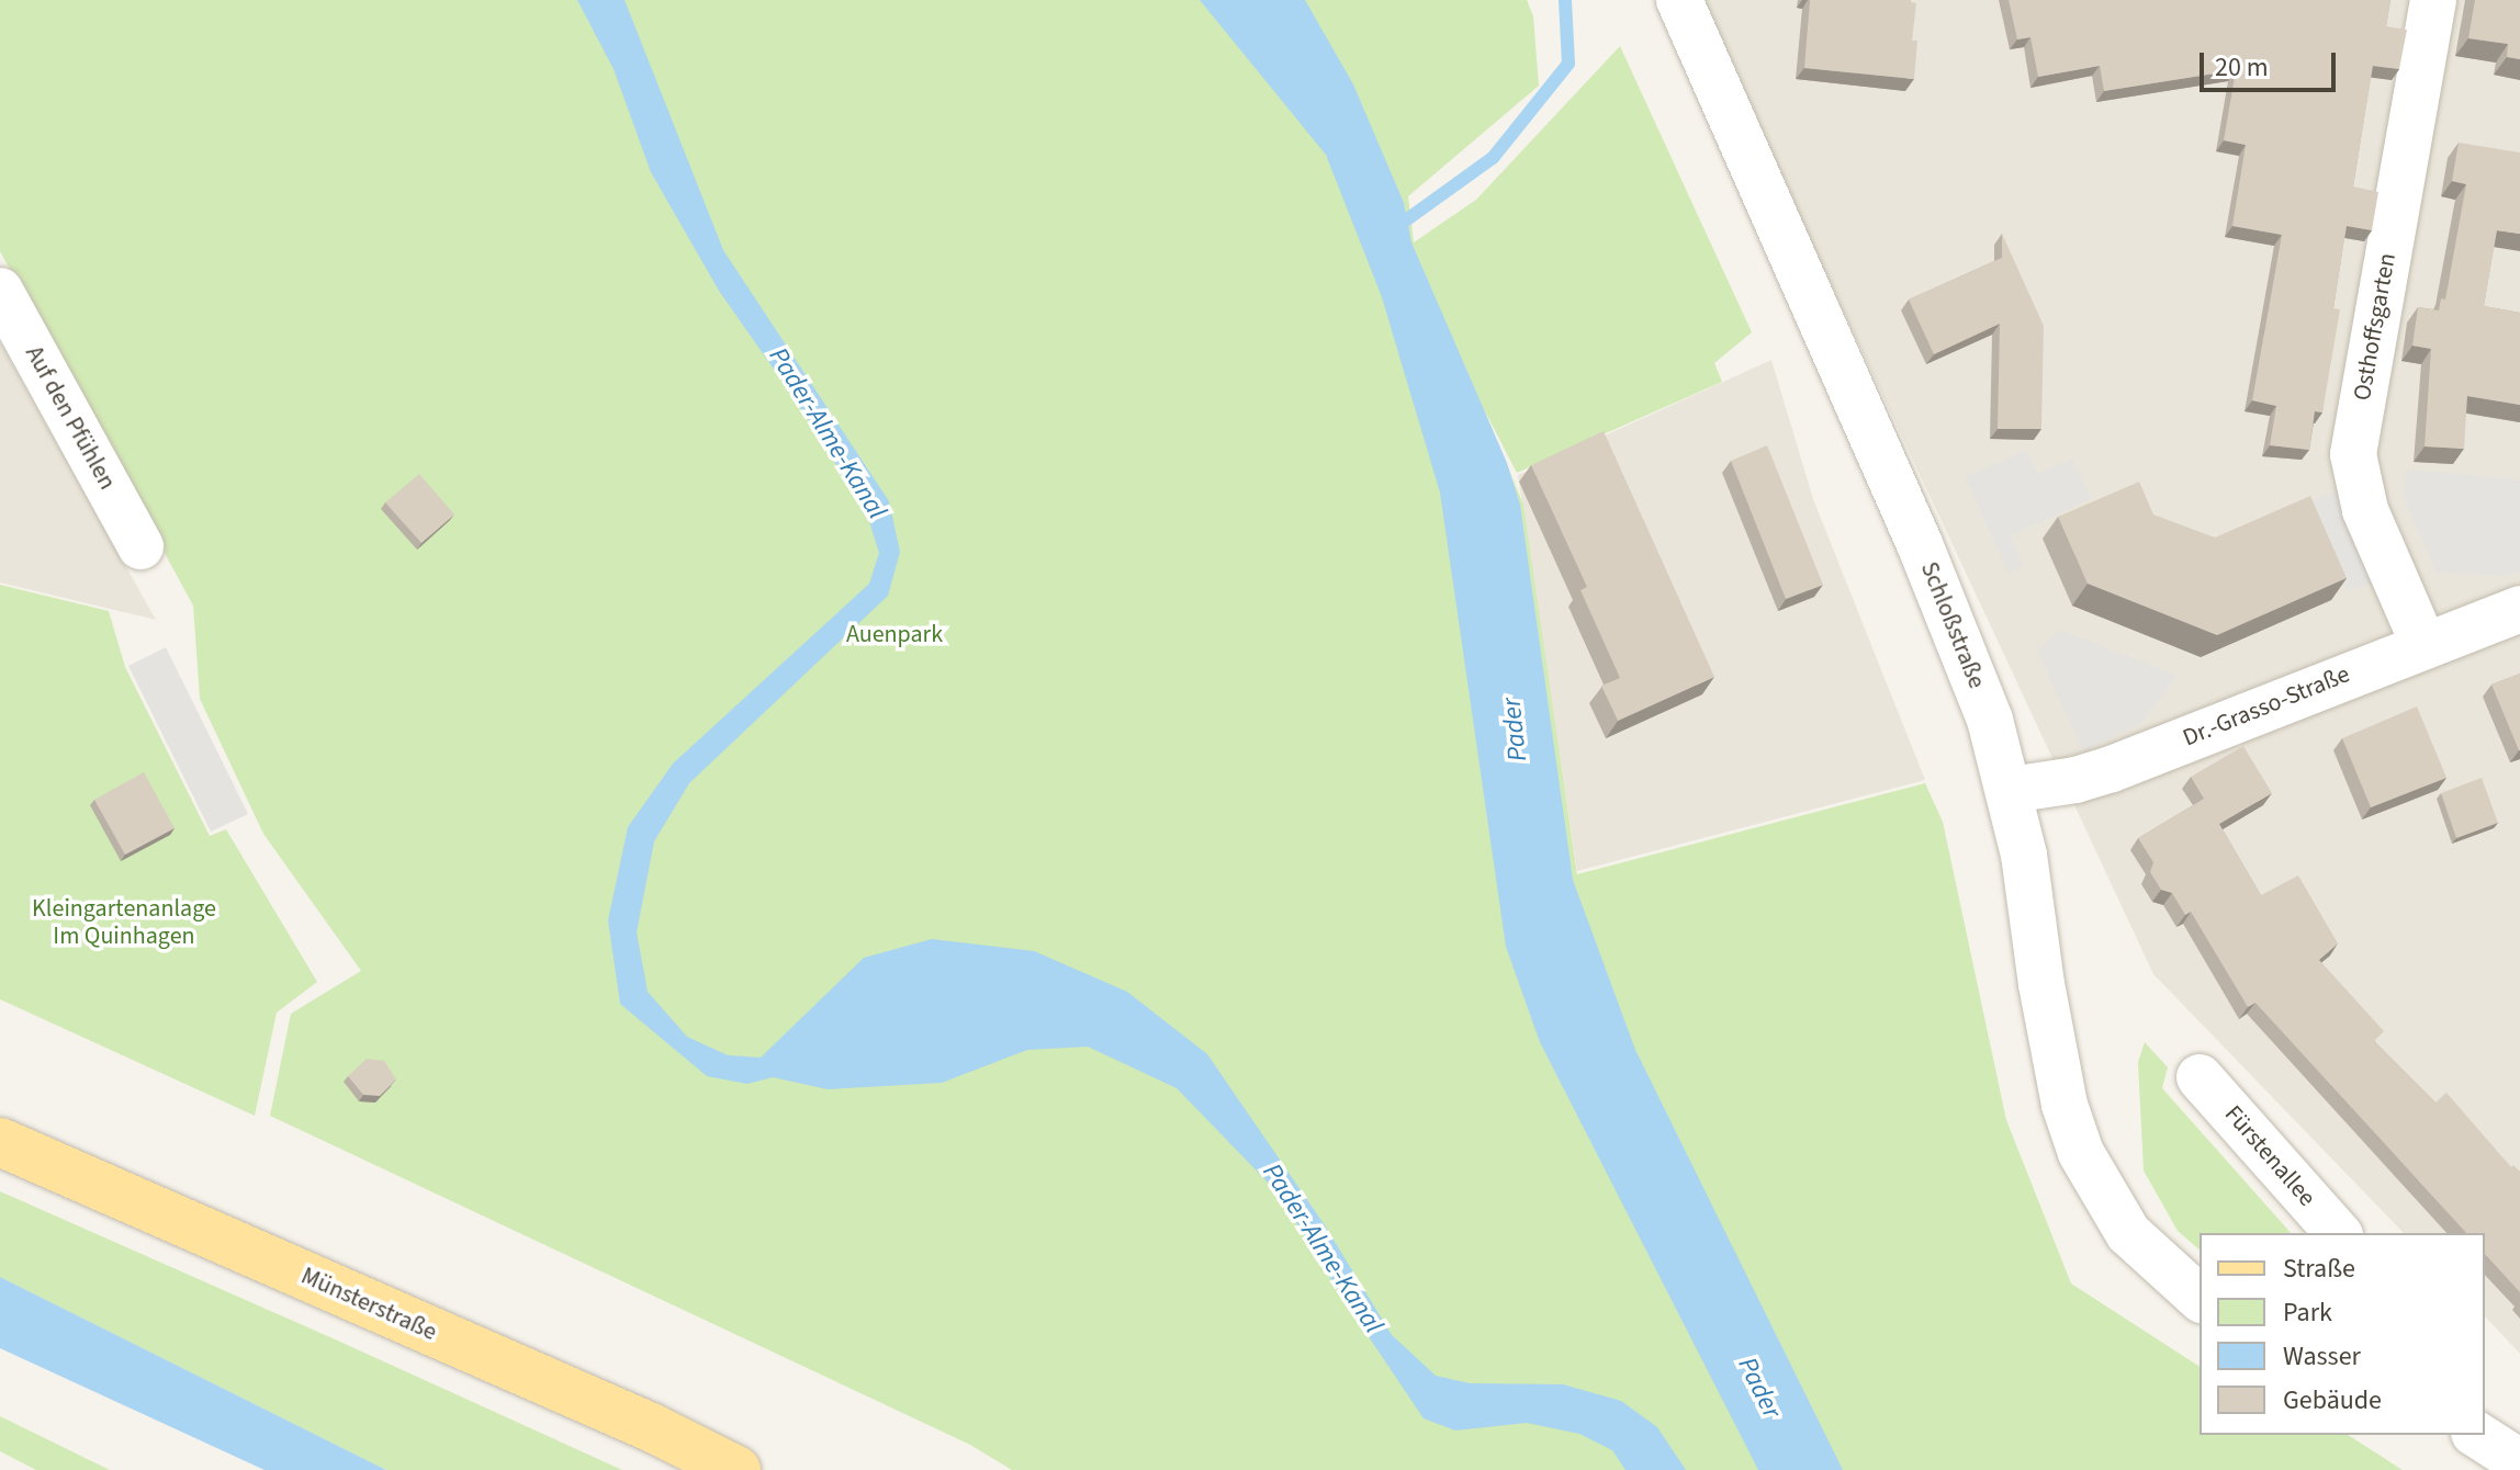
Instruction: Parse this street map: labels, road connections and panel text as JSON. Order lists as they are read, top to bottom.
{
  "streets": {
    "main road": ["Münsterstraße"],
    "street": [
      "Osthoffsgarten",
      "Auf den Pfühlen",
      "Schloßstraße",
      "Dr.-Grasso-Straße",
      "Fürstenallee"
    ]
  },
  "crossings": [
    ["Osthoffsgarten", "Dr.-Grasso-Straße"],
    ["Schloßstraße", "Dr.-Grasso-Straße"]
  ],
  "water": ["Pader-Alme-Kanal", "Pader"],
  "parks": ["Auenpark", "Kleingartenanlage Im Quinhagen"],
  "legend": [
    "Straße",
    "Park",
    "Wasser",
    "Gebäude"
  ],
  "scale_bar": "20 m"
}
